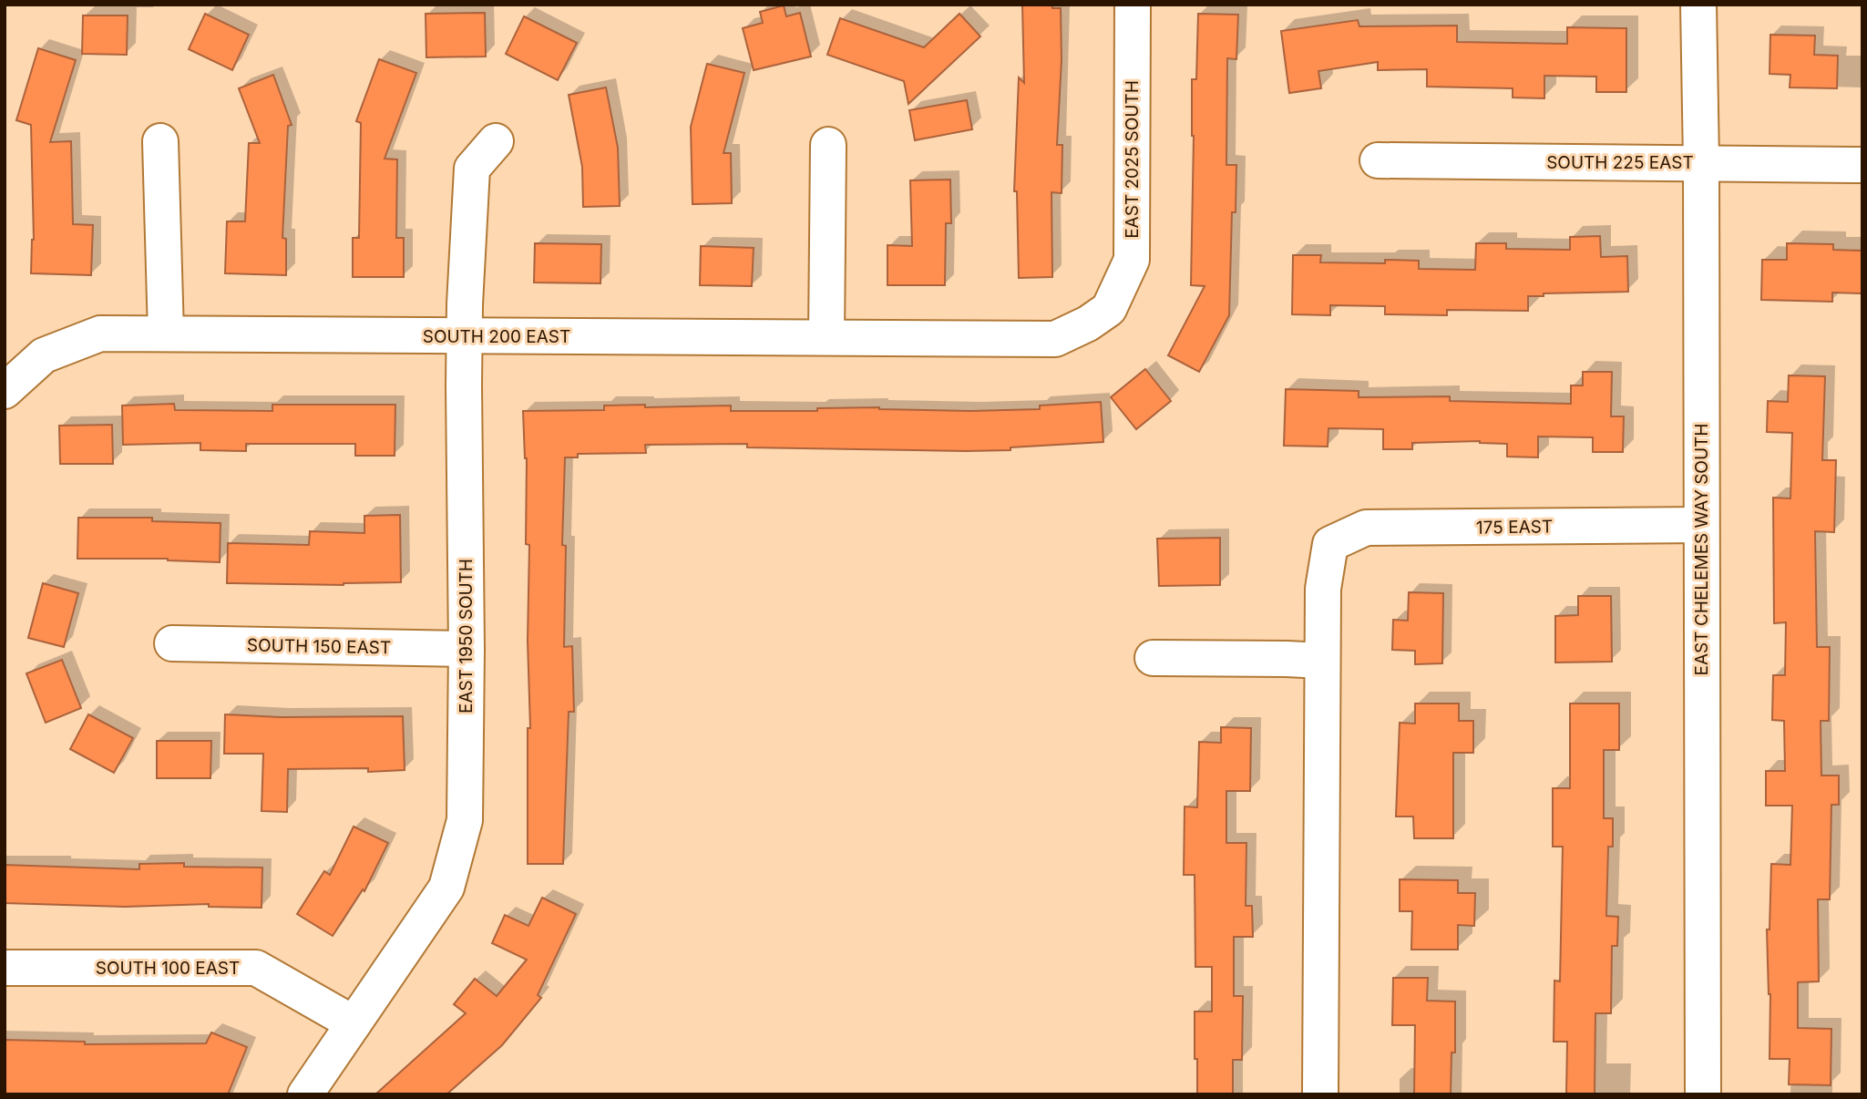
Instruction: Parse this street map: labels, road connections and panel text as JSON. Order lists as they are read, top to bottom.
{
  "streets": {
    "street": [
      "EAST 2025 SOUTH",
      "SOUTH 225 EAST",
      "SOUTH 200 EAST",
      "175 EAST",
      "EAST CHELEMES WAY SOUTH",
      "EAST 1950 SOUTH",
      "SOUTH 150 EAST",
      "SOUTH 100 EAST"
    ]
  },
  "crossings": [
    ["EAST 2025 SOUTH", "SOUTH 200 EAST"],
    ["SOUTH 225 EAST", "EAST CHELEMES WAY SOUTH"],
    ["SOUTH 200 EAST", "EAST 1950 SOUTH"],
    ["175 EAST", "EAST CHELEMES WAY SOUTH"],
    ["EAST 1950 SOUTH", "SOUTH 150 EAST"],
    ["EAST 1950 SOUTH", "SOUTH 100 EAST"]
  ]
}
